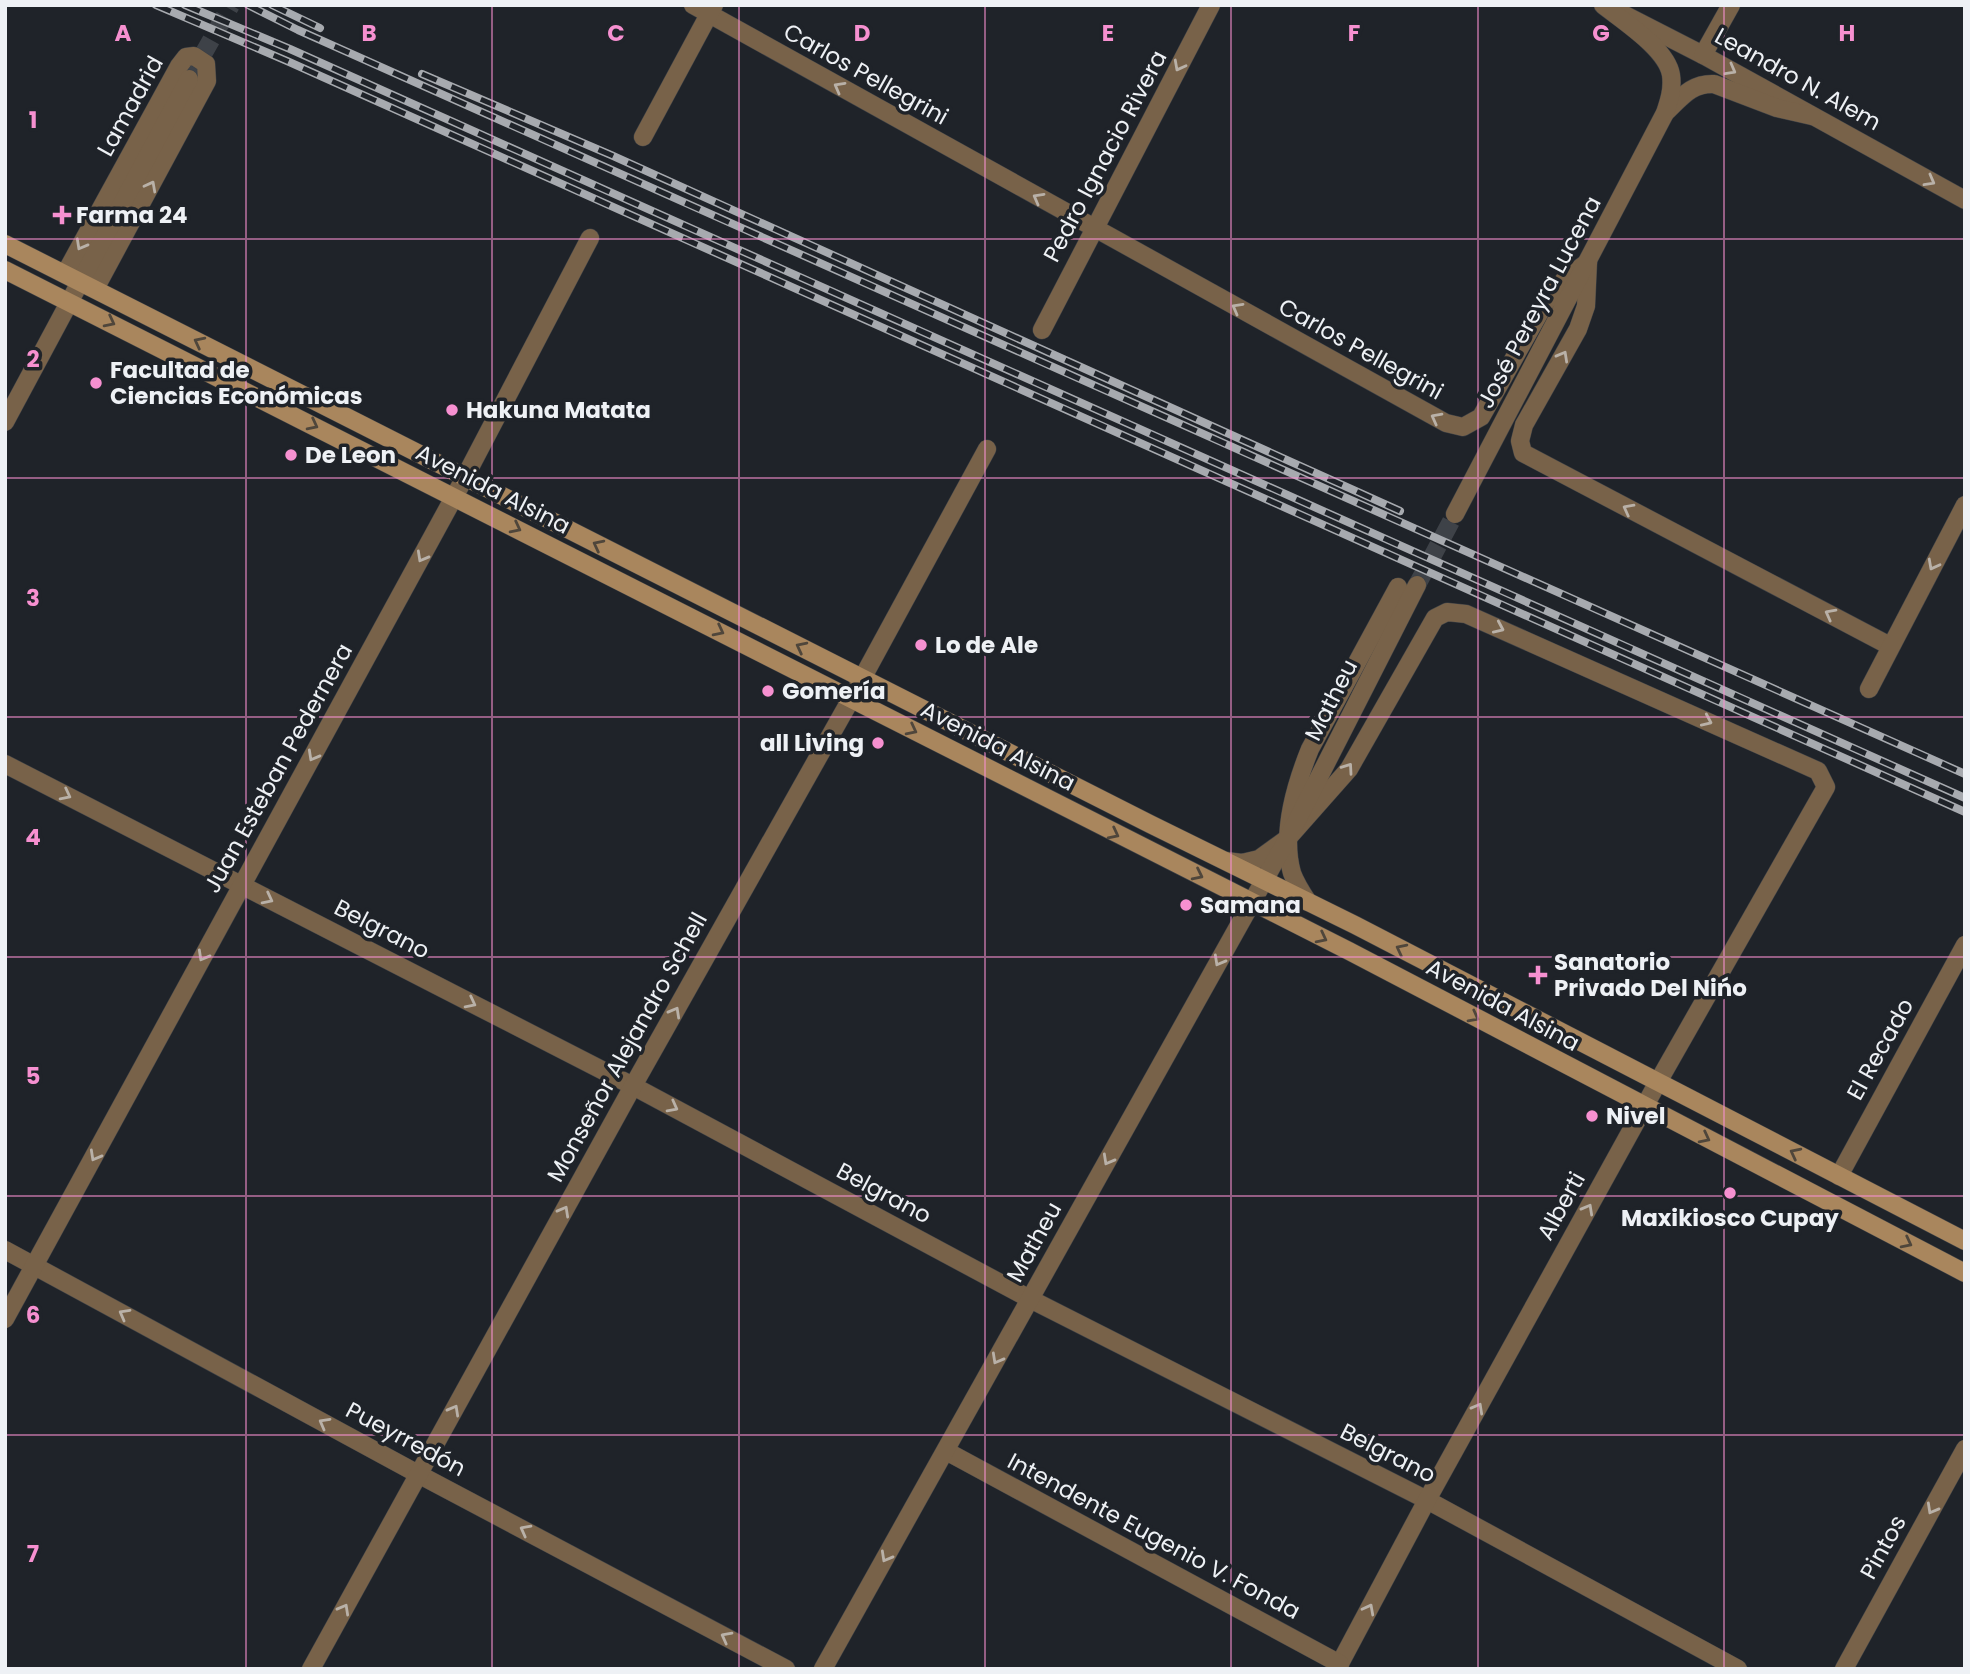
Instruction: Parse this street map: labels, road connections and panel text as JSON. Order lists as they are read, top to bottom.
{
  "streets": {
    "main road": ["Avenida Alsina"],
    "street": [
      "Carlos Pellegrini",
      "Leandro N. Alem",
      "Lamadrid",
      "Pedro Ignacio Rivera",
      "José Pereyra Lucena",
      "Matheu",
      "Juan Esteban Pedernera",
      "Belgrano",
      "Monseñor Alejandro Schell",
      "El Recado",
      "Alberti",
      "Pueyrredón",
      "Intendente Eugenio V. Fonda",
      "Pintos"
    ]
  },
  "crossings": [
    ["Carlos Pellegrini", "Pedro Ignacio Rivera"],
    ["Carlos Pellegrini", "José Pereyra Lucena"],
    ["Leandro N. Alem", "José Pereyra Lucena"],
    ["Lamadrid", "Avenida Alsina"],
    ["Avenida Alsina", "Matheu"],
    ["Avenida Alsina", "Juan Esteban Pedernera"],
    ["Avenida Alsina", "Monseñor Alejandro Schell"],
    ["Avenida Alsina", "El Recado"],
    ["Avenida Alsina", "Alberti"],
    ["Matheu", "Belgrano"],
    ["Matheu", "Alberti"],
    ["Matheu", "Intendente Eugenio V. Fonda"],
    ["Juan Esteban Pedernera", "Belgrano"],
    ["Juan Esteban Pedernera", "Pueyrredón"],
    ["Belgrano", "Monseñor Alejandro Schell"],
    ["Belgrano", "Alberti"],
    ["Monseñor Alejandro Schell", "Pueyrredón"],
    ["Alberti", "Intendente Eugenio V. Fonda"]
  ],
  "one_way": [
    "Carlos Pellegrini",
    "Leandro N. Alem",
    "Pedro Ignacio Rivera",
    "Juan Esteban Pedernera",
    "Belgrano",
    "Monseñor Alejandro Schell",
    "Alberti",
    "Pueyrredón",
    "Pintos"
  ],
  "places": {
    "health": ["Farma 24", "Sanatorio Privado Del Nińo"],
    "other": [
      "Facultad de Ciencias Económicas",
      "Hakuna Matata",
      "De Leon",
      "Lo de Ale",
      "Gomería",
      "all Living",
      "Samana",
      "Nivel",
      "Maxikiosco Cupay"
    ]
  },
  "grid": {
    "columns": [
      "A",
      "B",
      "C",
      "D",
      "E",
      "F",
      "G",
      "H"
    ],
    "rows": [
      "1",
      "2",
      "3",
      "4",
      "5",
      "6",
      "7"
    ]
  }
}
